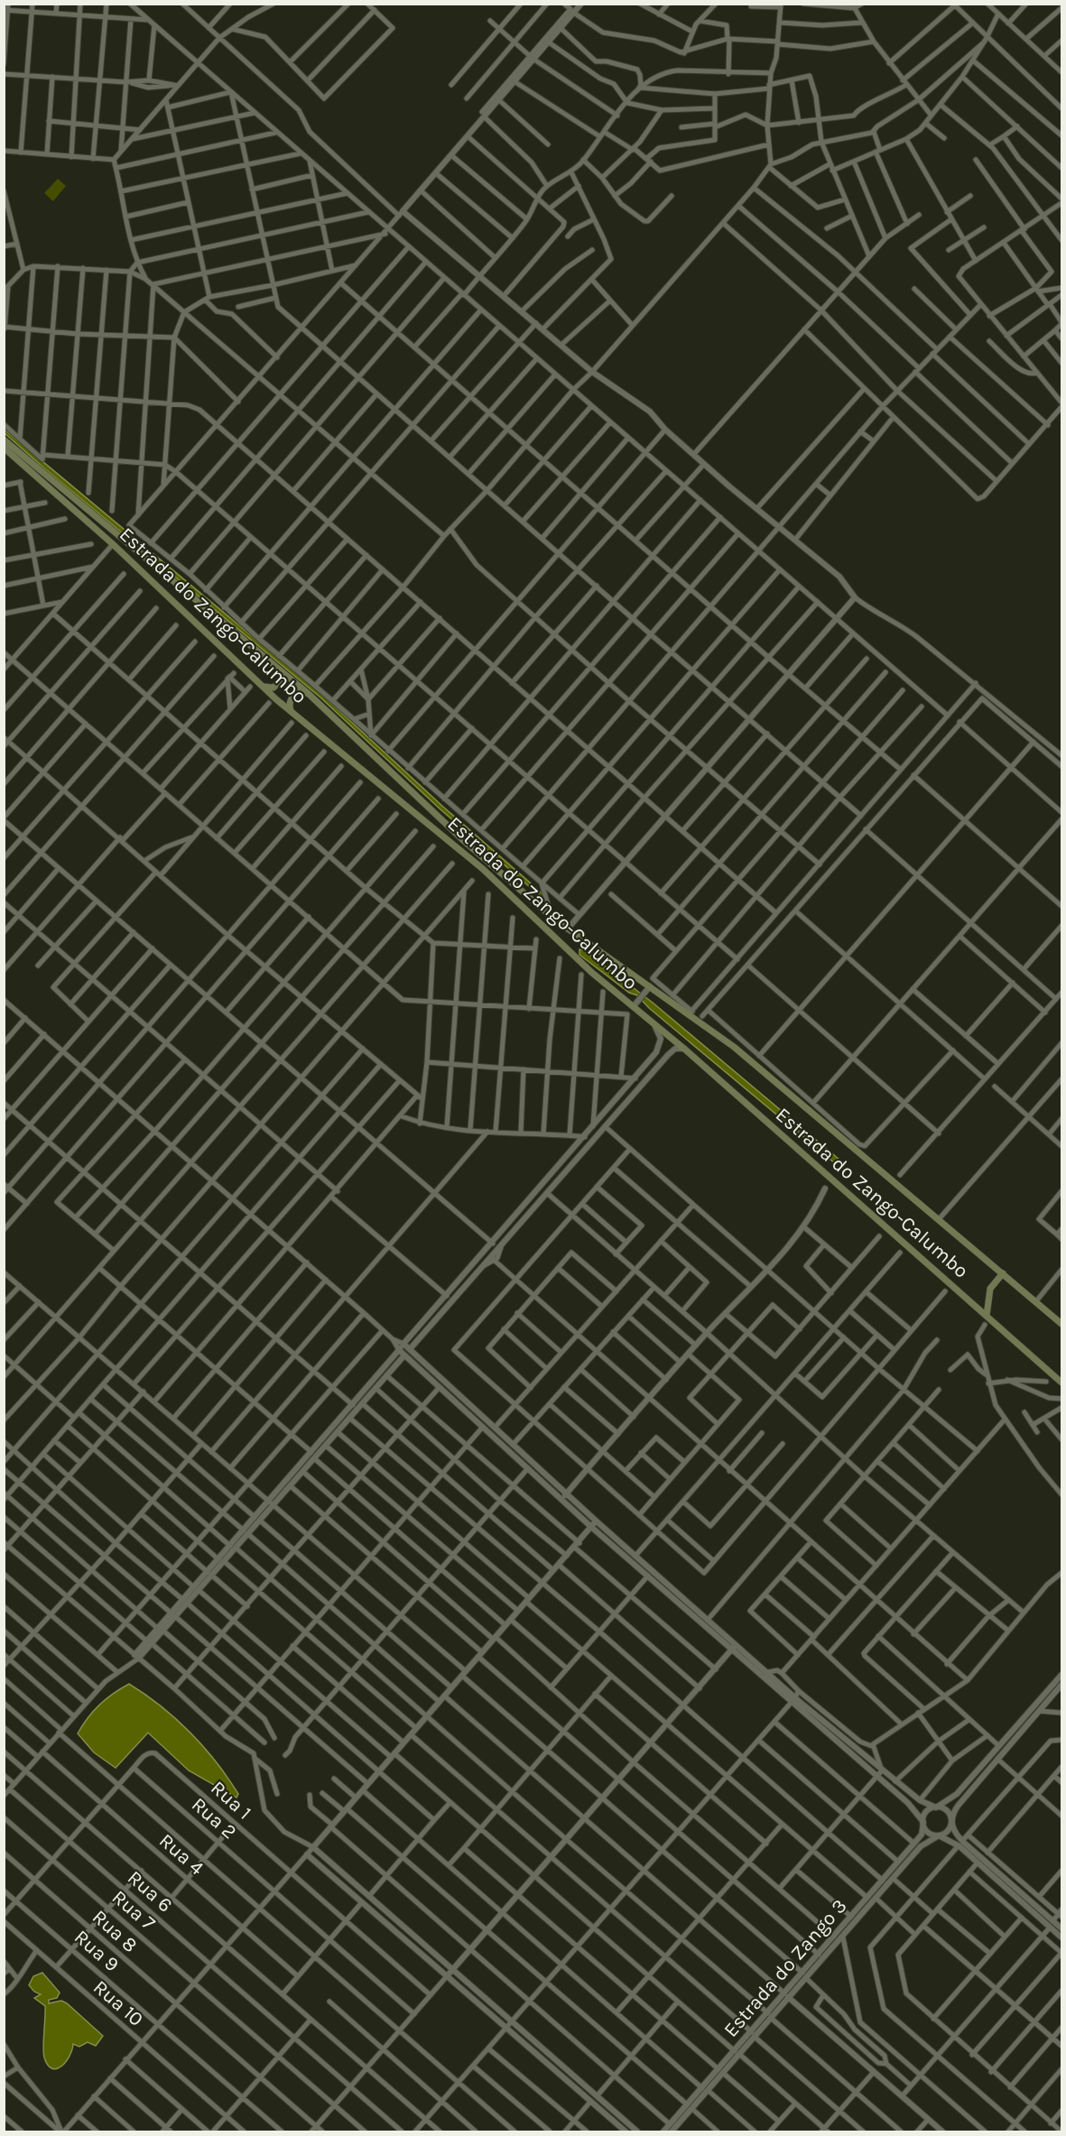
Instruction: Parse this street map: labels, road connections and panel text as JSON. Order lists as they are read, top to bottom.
{
  "streets": {
    "main road": ["Estrada do Zango-Calumbo"],
    "street": [
      "Rua 1",
      "Rua 2",
      "Rua 4",
      "Rua 6",
      "Rua 7",
      "Rua 8",
      "Rua 9",
      "Estrada do Zango 3",
      "Rua 10"
    ]
  },
  "crossings": [
    ["Rua 1", "Rua 2"]
  ]
}
